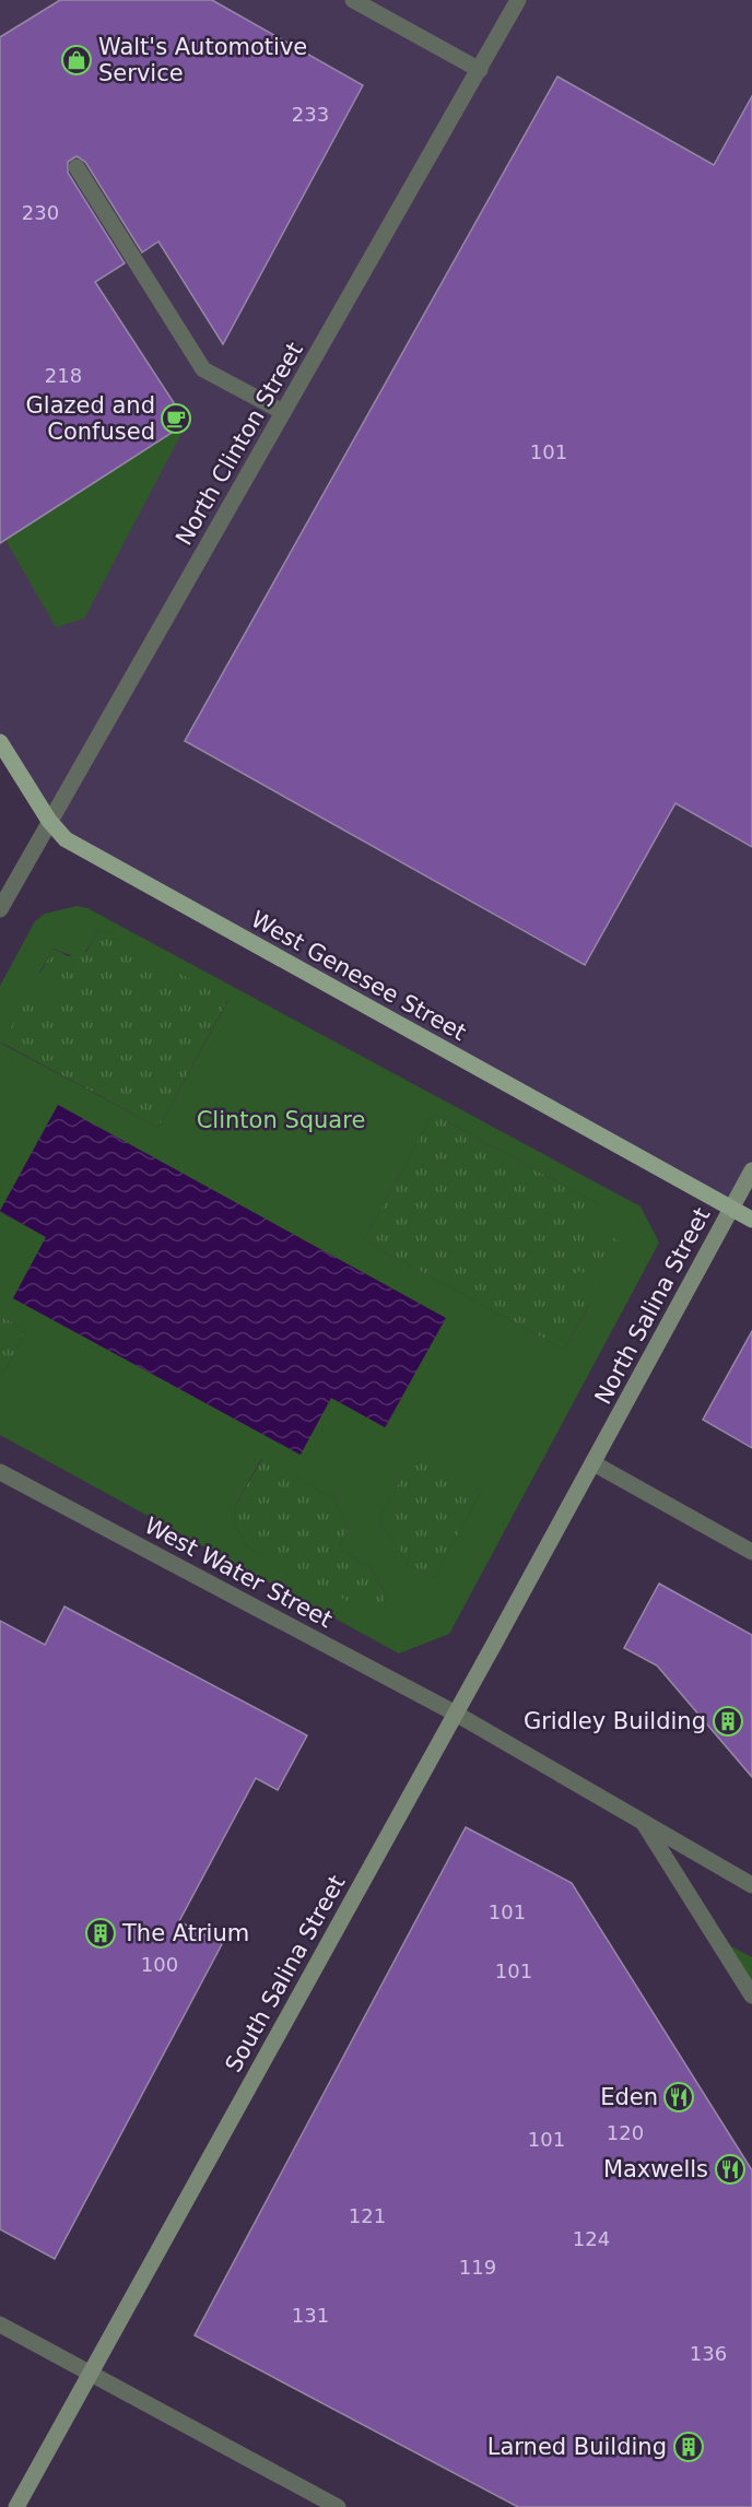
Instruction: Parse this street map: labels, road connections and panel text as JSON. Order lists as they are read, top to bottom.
{
  "streets": {
    "main road": ["West Genesee Street", "North Salina Street", "South Salina Street"],
    "street": ["North Clinton Street", "West Water Street"]
  },
  "crossings": [
    ["North Clinton Street", "West Genesee Street"],
    ["West Genesee Street", "North Salina Street"],
    ["North Salina Street", "South Salina Street"],
    ["West Water Street", "South Salina Street"]
  ],
  "parks": ["Clinton Square"],
  "places": {
    "shop": ["Walt's Automotive Service"],
    "cafe": ["Glazed and Confused"],
    "building": ["Gridley Building", "The Atrium", "Larned Building"],
    "restaurant": ["Eden", "Maxwells"]
  },
  "house_numbers": [
    "233",
    "230",
    "218",
    "101",
    "101",
    "100",
    "101",
    "120",
    "101",
    "121",
    "124",
    "119",
    "131",
    "136"
  ]
}
